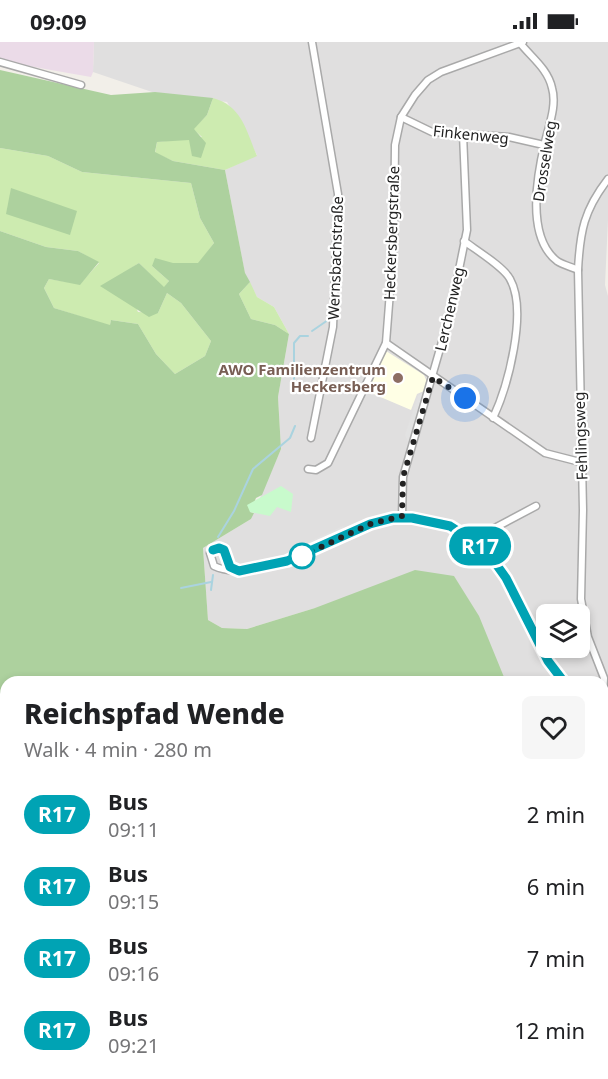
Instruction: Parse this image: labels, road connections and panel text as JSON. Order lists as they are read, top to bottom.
{
  "streets": {
    "street": [
      "Finkenweg",
      "Drosselweg",
      "Heckersbergstraße",
      "Wernsbachstraße",
      "Lerchenweg",
      "Fehlingsweg"
    ]
  },
  "crossings": [
    ["Finkenweg", "Drosselweg"],
    ["Finkenweg", "Heckersbergstraße"],
    ["Finkenweg", "Lerchenweg"],
    ["Drosselweg", "Heckersbergstraße"],
    ["Drosselweg", "Fehlingsweg"]
  ],
  "places": ["AWO Familienzentrum Heckersberg"],
  "lines": ["bus line R17"],
  "page": {
    "status": "09:09",
    "on_map": "R17",
    "heading": ["Reichspfad Wende", "Walk · 4 min · 280 m"],
    "list": [
      {
        "mark": "R17",
        "name": "Bus",
        "note": "09:11",
        "value": "2 min"
      },
      {
        "mark": "R17",
        "name": "Bus",
        "note": "09:15",
        "value": "6 min"
      },
      {
        "mark": "R17",
        "name": "Bus",
        "note": "09:16",
        "value": "7 min"
      },
      {
        "mark": "R17",
        "name": "Bus",
        "note": "09:21",
        "value": "12 min"
      }
    ]
  }
}
